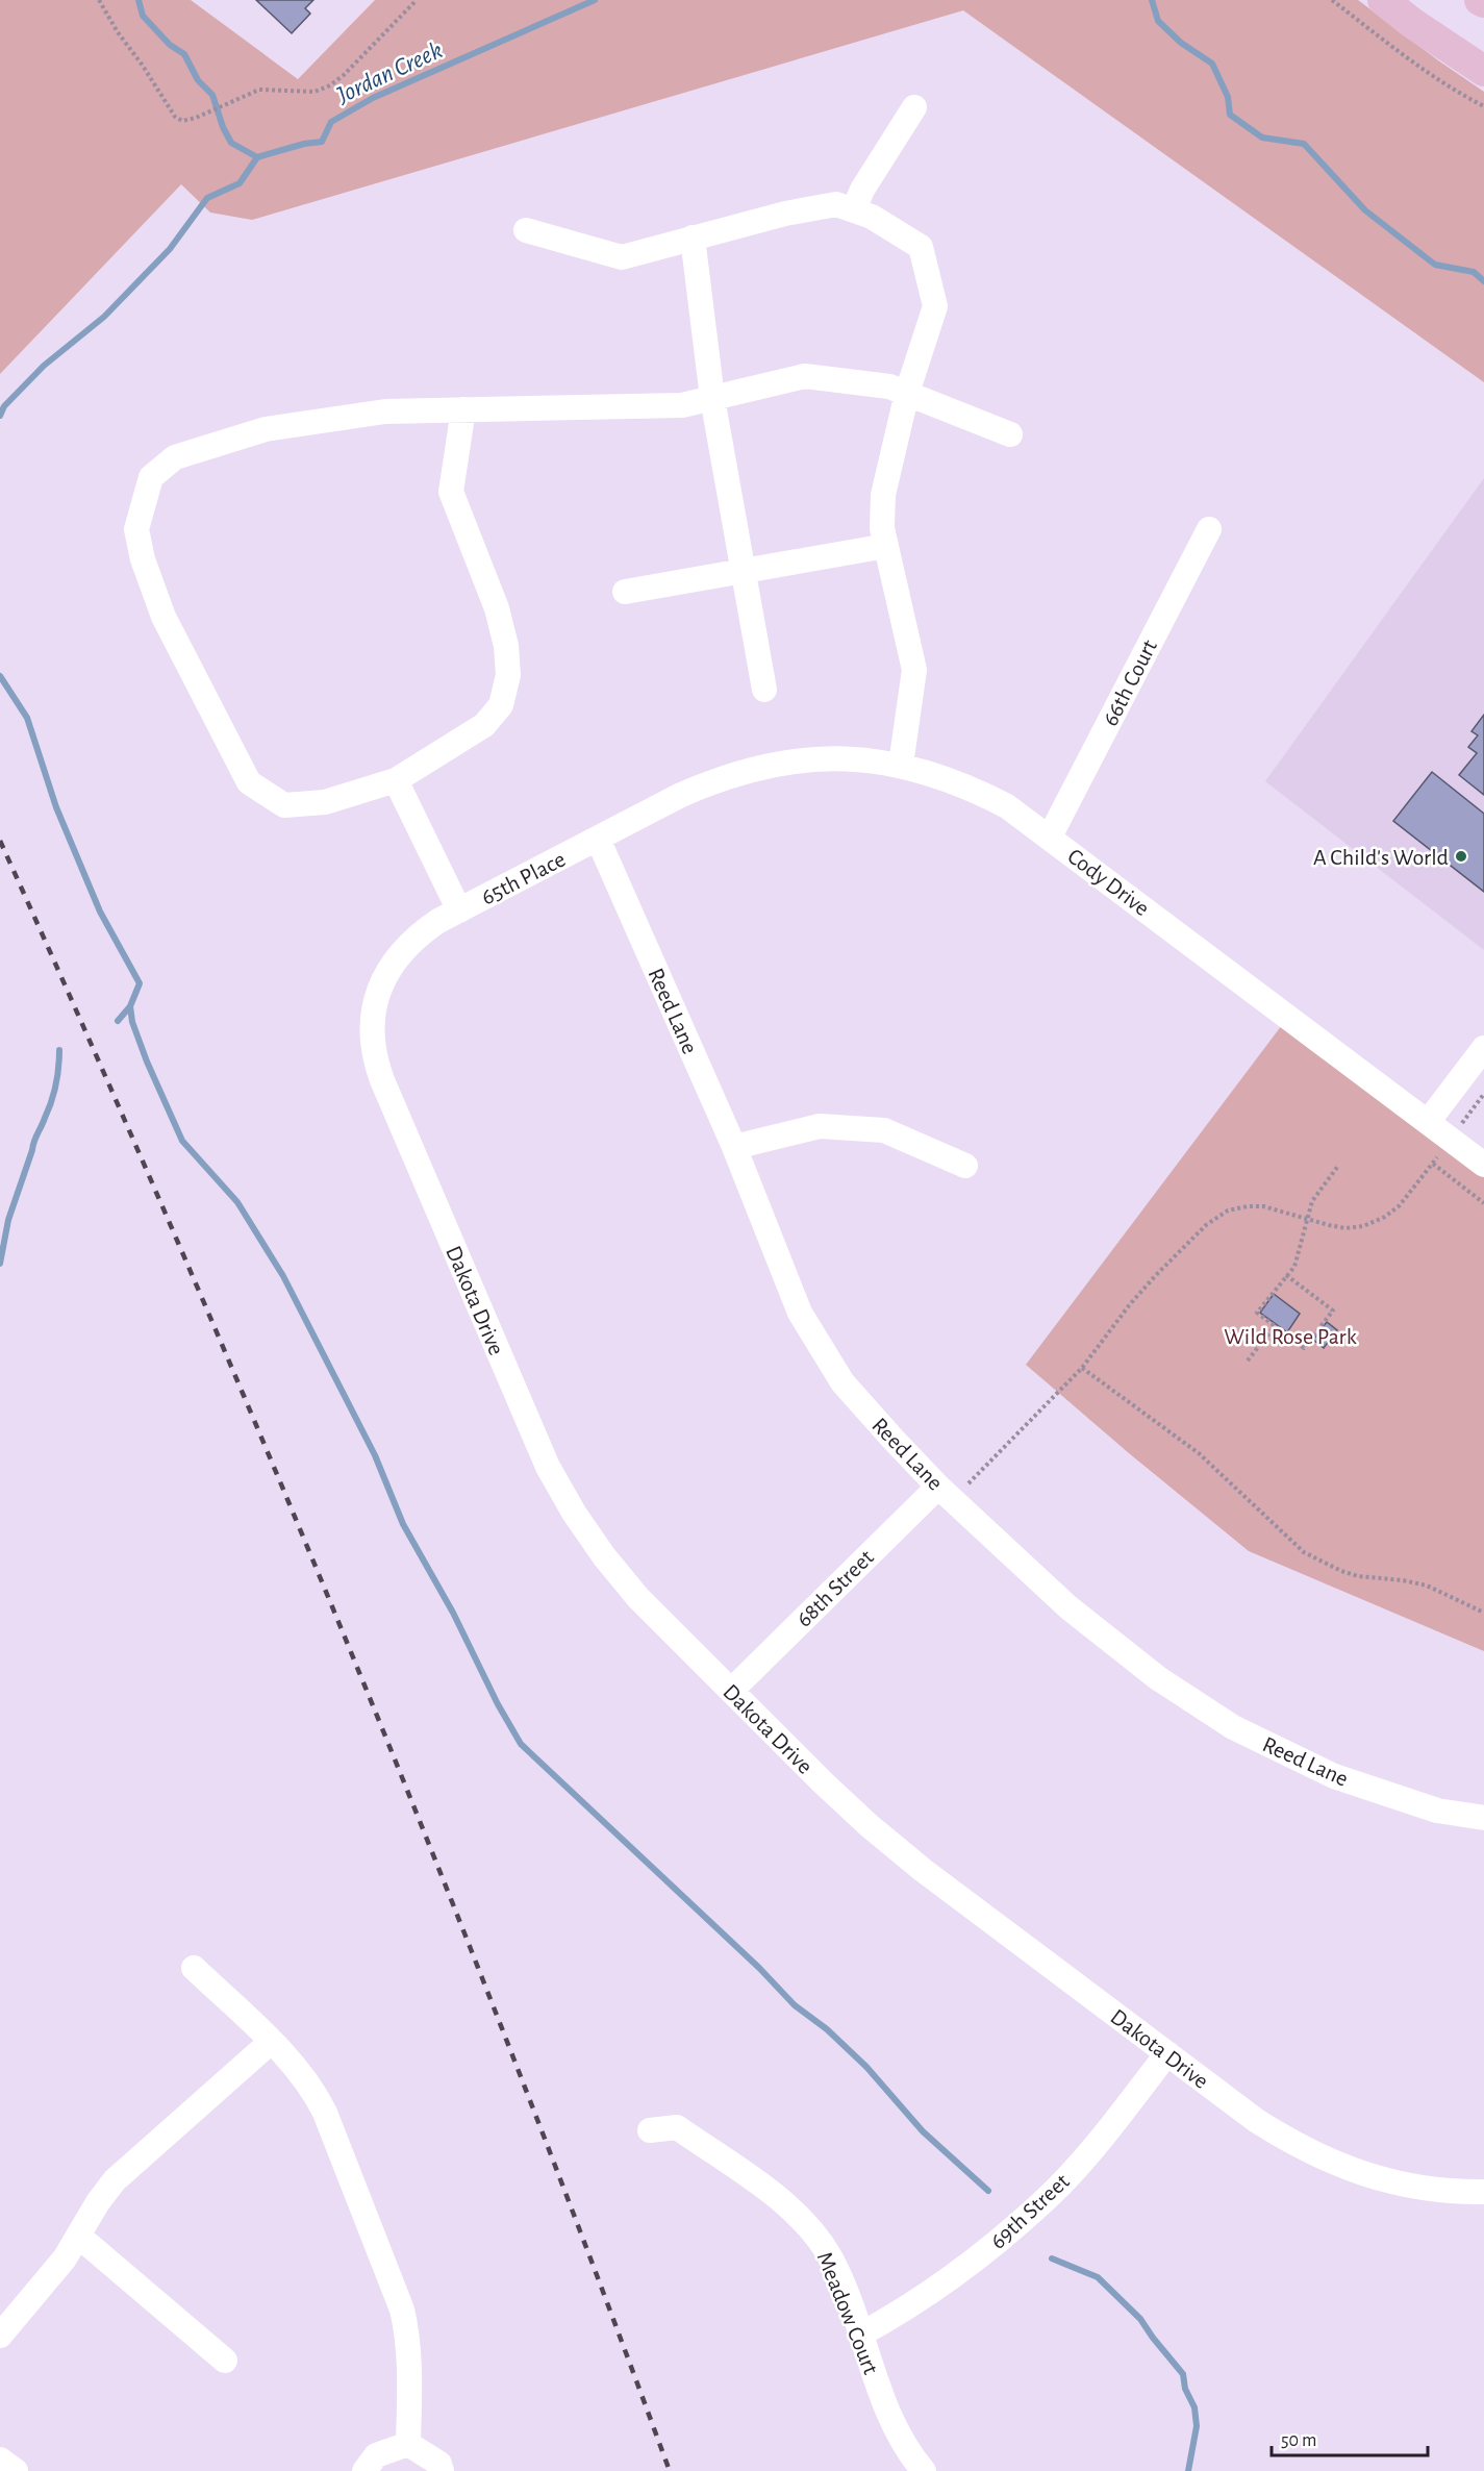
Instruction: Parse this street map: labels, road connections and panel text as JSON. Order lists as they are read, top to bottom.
{
  "streets": {
    "street": [
      "66th Court",
      "65th Place",
      "Cody Drive",
      "Reed Lane",
      "Dakota Drive",
      "68th Street",
      "69th Street",
      "Meadow Court"
    ]
  },
  "crossings": [
    ["66th Court", "Cody Drive"],
    ["65th Place", "Cody Drive"],
    ["65th Place", "Reed Lane"],
    ["65th Place", "Dakota Drive"],
    ["Reed Lane", "68th Street"],
    ["Dakota Drive", "68th Street"],
    ["Dakota Drive", "69th Street"],
    ["69th Street", "Meadow Court"]
  ],
  "water": ["Jordan Creek"],
  "parks": ["Wild Rose Park"],
  "places": ["A Child's World"],
  "scale_bar": "50 m"
}
